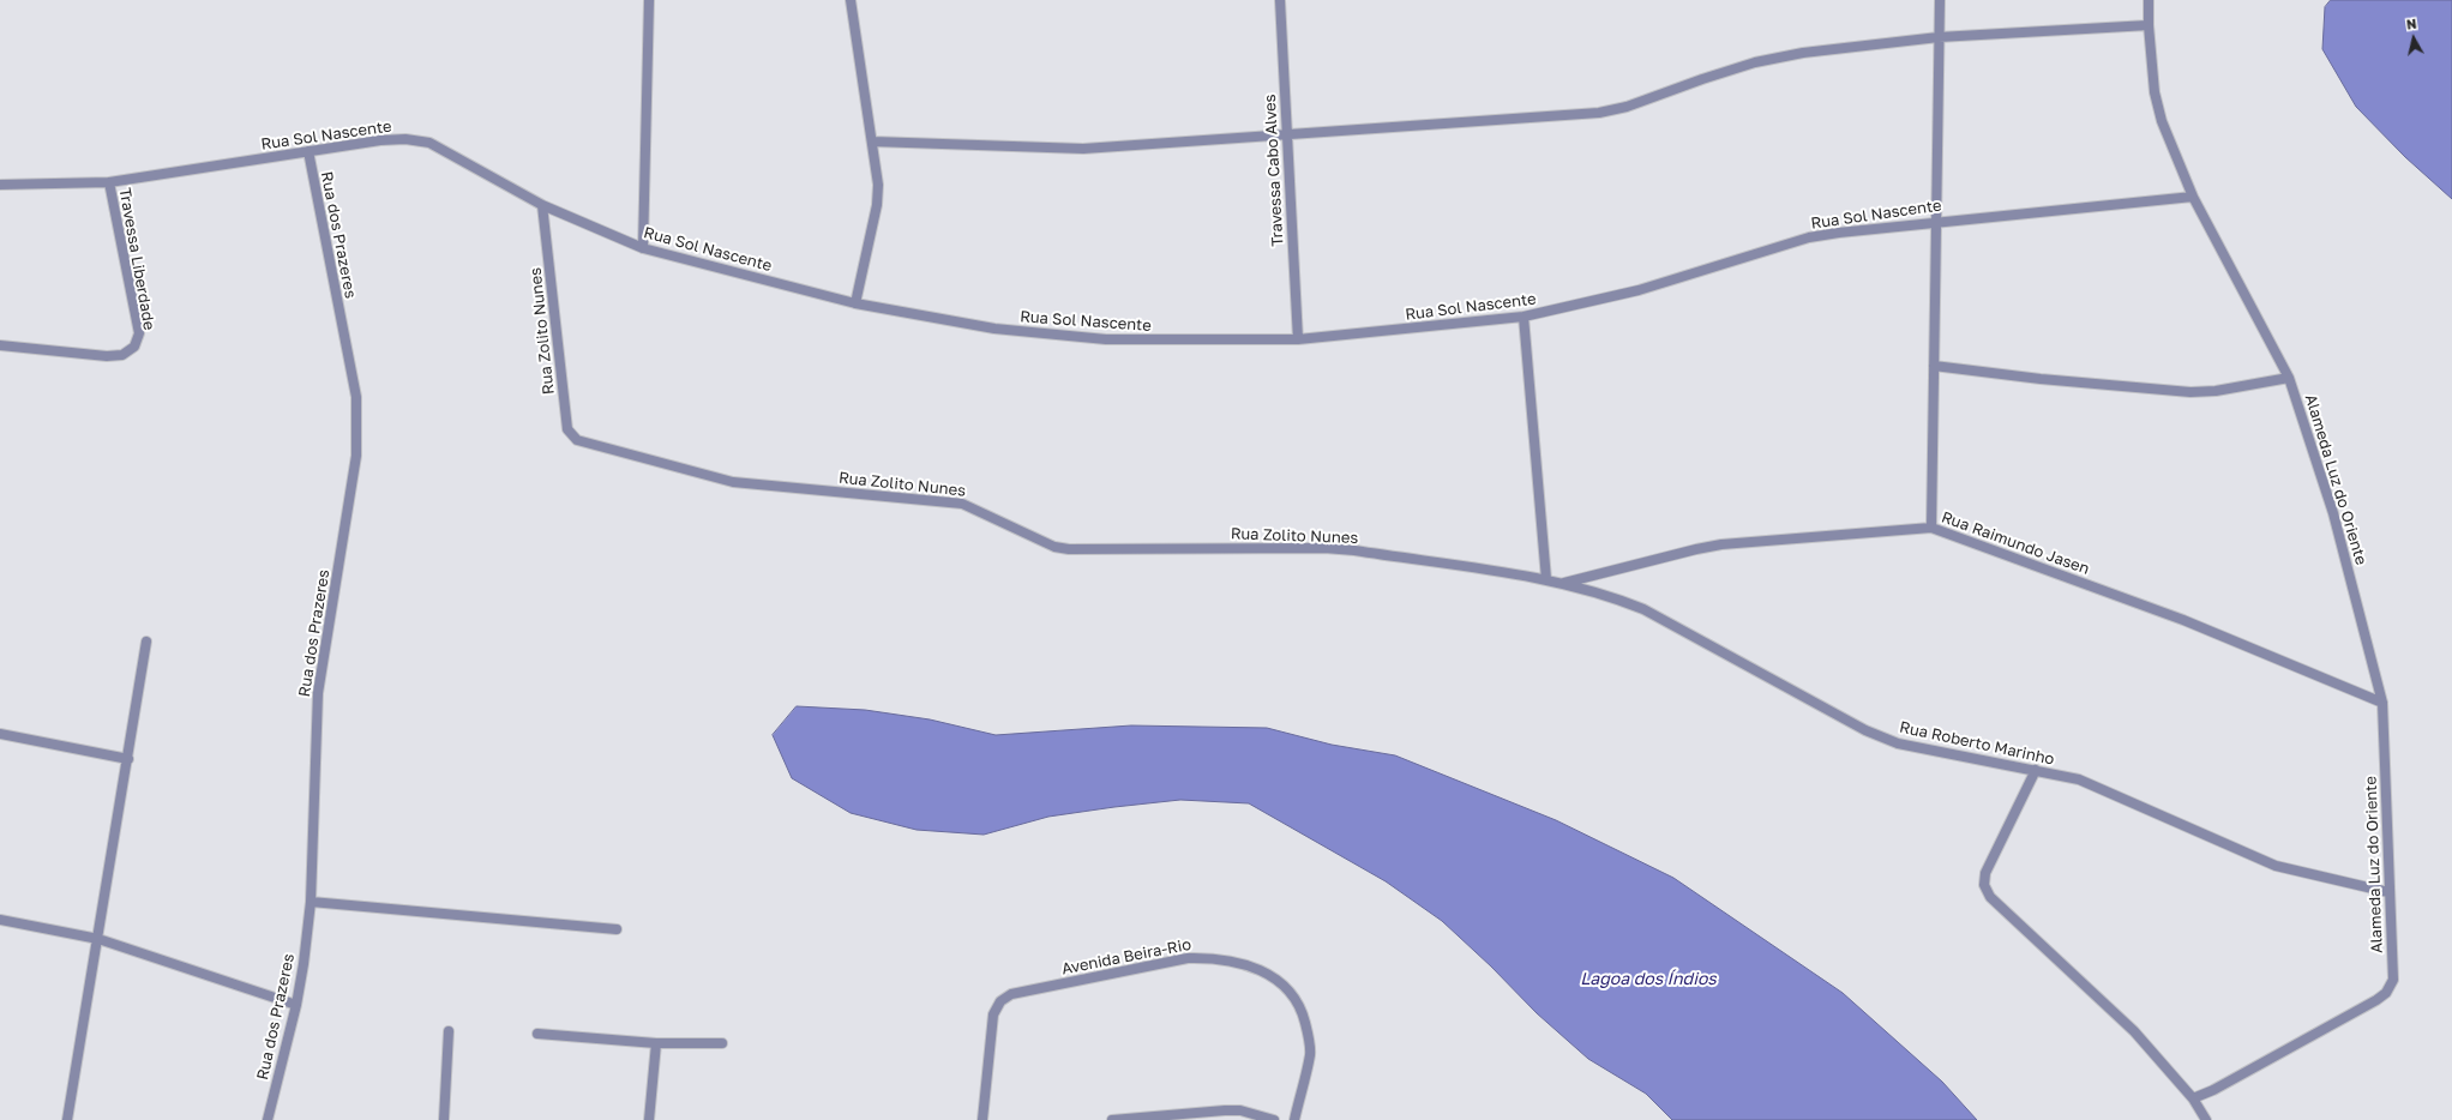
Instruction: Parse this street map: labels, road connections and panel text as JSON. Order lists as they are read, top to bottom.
{
  "streets": {
    "street": [
      "Rua Sol Nascente",
      "Travessa Cabo Alves",
      "Rua dos Prazeres",
      "Travessa Liberdade",
      "Rua Zolito Nunes",
      "Alameda Luz do Oriente",
      "Rua Raimundo Jasen",
      "Rua Roberto Marinho",
      "Avenida Beira-Rio"
    ]
  },
  "crossings": [
    ["Rua Sol Nascente", "Travessa Cabo Alves"],
    ["Rua Sol Nascente", "Rua dos Prazeres"],
    ["Rua Sol Nascente", "Travessa Liberdade"],
    ["Rua Sol Nascente", "Rua Zolito Nunes"],
    ["Rua Sol Nascente", "Alameda Luz do Oriente"],
    ["Rua Zolito Nunes", "Rua Roberto Marinho"],
    ["Alameda Luz do Oriente", "Rua Raimundo Jasen"],
    ["Alameda Luz do Oriente", "Rua Roberto Marinho"],
    ["Rua Raimundo Jasen", "Rua Roberto Marinho"]
  ],
  "water": ["Lagoa dos Índios"],
  "north": "top"
}
